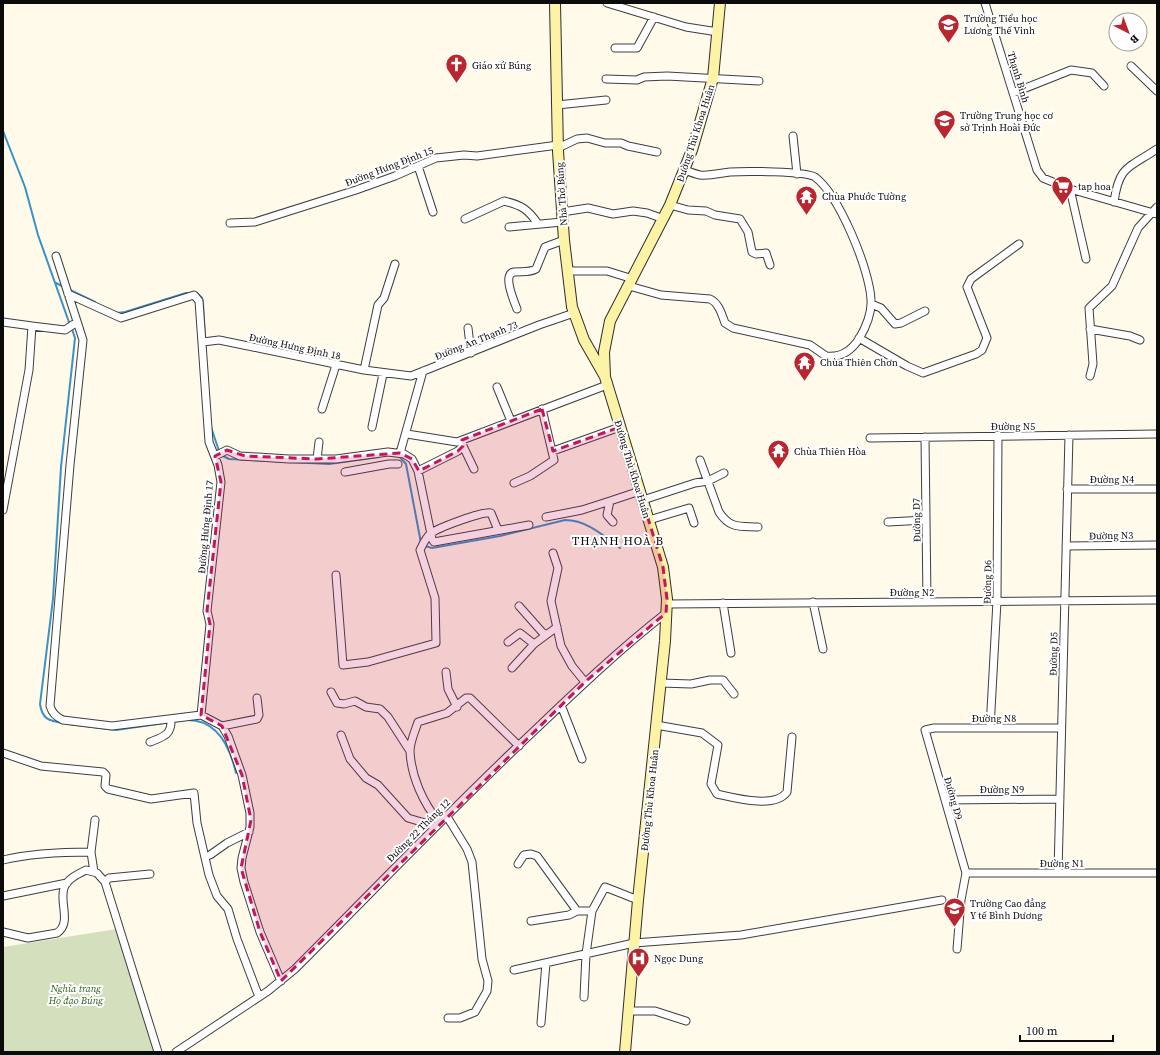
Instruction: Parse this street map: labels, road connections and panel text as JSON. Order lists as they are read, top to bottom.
{
  "streets": {
    "main road": ["Đường Thủ Khoa Huân", "Nhà Thờ Búng"],
    "street": [
      "Thạnh Bình",
      "Đường Hưng Định 15",
      "Đường An Thạnh 73",
      "Đường Hưng Định 18",
      "Đường N5",
      "Đường N4",
      "Đường D7",
      "Đường Hưng Định 17",
      "Đường N3",
      "Đường D6",
      "Đường N2",
      "Đường D5",
      "Đường N8",
      "Đường N9",
      "Đường D9",
      "Đường 22 Tháng 12",
      "Đường N1"
    ]
  },
  "crossings": [
    ["Đường Thủ Khoa Huân", "Nhà Thờ Búng"],
    ["Đường Thủ Khoa Huân", "Đường N2"],
    ["Đường Thủ Khoa Huân", "Đường 22 Tháng 12"],
    ["Đường Hưng Định 15", "Nhà Thờ Búng"],
    ["Nhà Thờ Búng", "Đường An Thạnh 73"],
    ["Đường An Thạnh 73", "Đường Hưng Định 18"],
    ["Đường Hưng Định 18", "Đường Hưng Định 17"],
    ["Đường N5", "Đường D7"],
    ["Đường N5", "Đường D6"],
    ["Đường N5", "Đường D5"],
    ["Đường N4", "Đường D5"],
    ["Đường D7", "Đường N2"],
    ["Đường N3", "Đường D5"],
    ["Đường D6", "Đường N2"],
    ["Đường D6", "Đường N8"],
    ["Đường N2", "Đường D5"],
    ["Đường N2", "Đường 22 Tháng 12"],
    ["Đường D5", "Đường N8"],
    ["Đường D5", "Đường N9"],
    ["Đường D5", "Đường N1"],
    ["Đường N8", "Đường D9"],
    ["Đường N9", "Đường D9"],
    ["Đường D9", "Đường N1"]
  ],
  "districts": ["THẠNH HOÀ B"],
  "parks": ["Nghĩa trang Họ đạo Búng"],
  "places": {
    "school or university": ["Trường Tiểu học Lương Thế Vinh", "Trường Trung học cơ sở Trịnh Hoài Đức", "Trường Cao đẳng Y tế Bình Dương"],
    "church": ["Giáo xứ Búng"],
    "supermarket": ["tap hoa"],
    "temple": ["Chùa Phước Tường", "Chùa Thiên Chơn", "Chùa Thiên Hòa"],
    "hospital": ["Ngọc Dung"]
  },
  "scale_bar": "100 m",
  "north": "bottom right"
}
